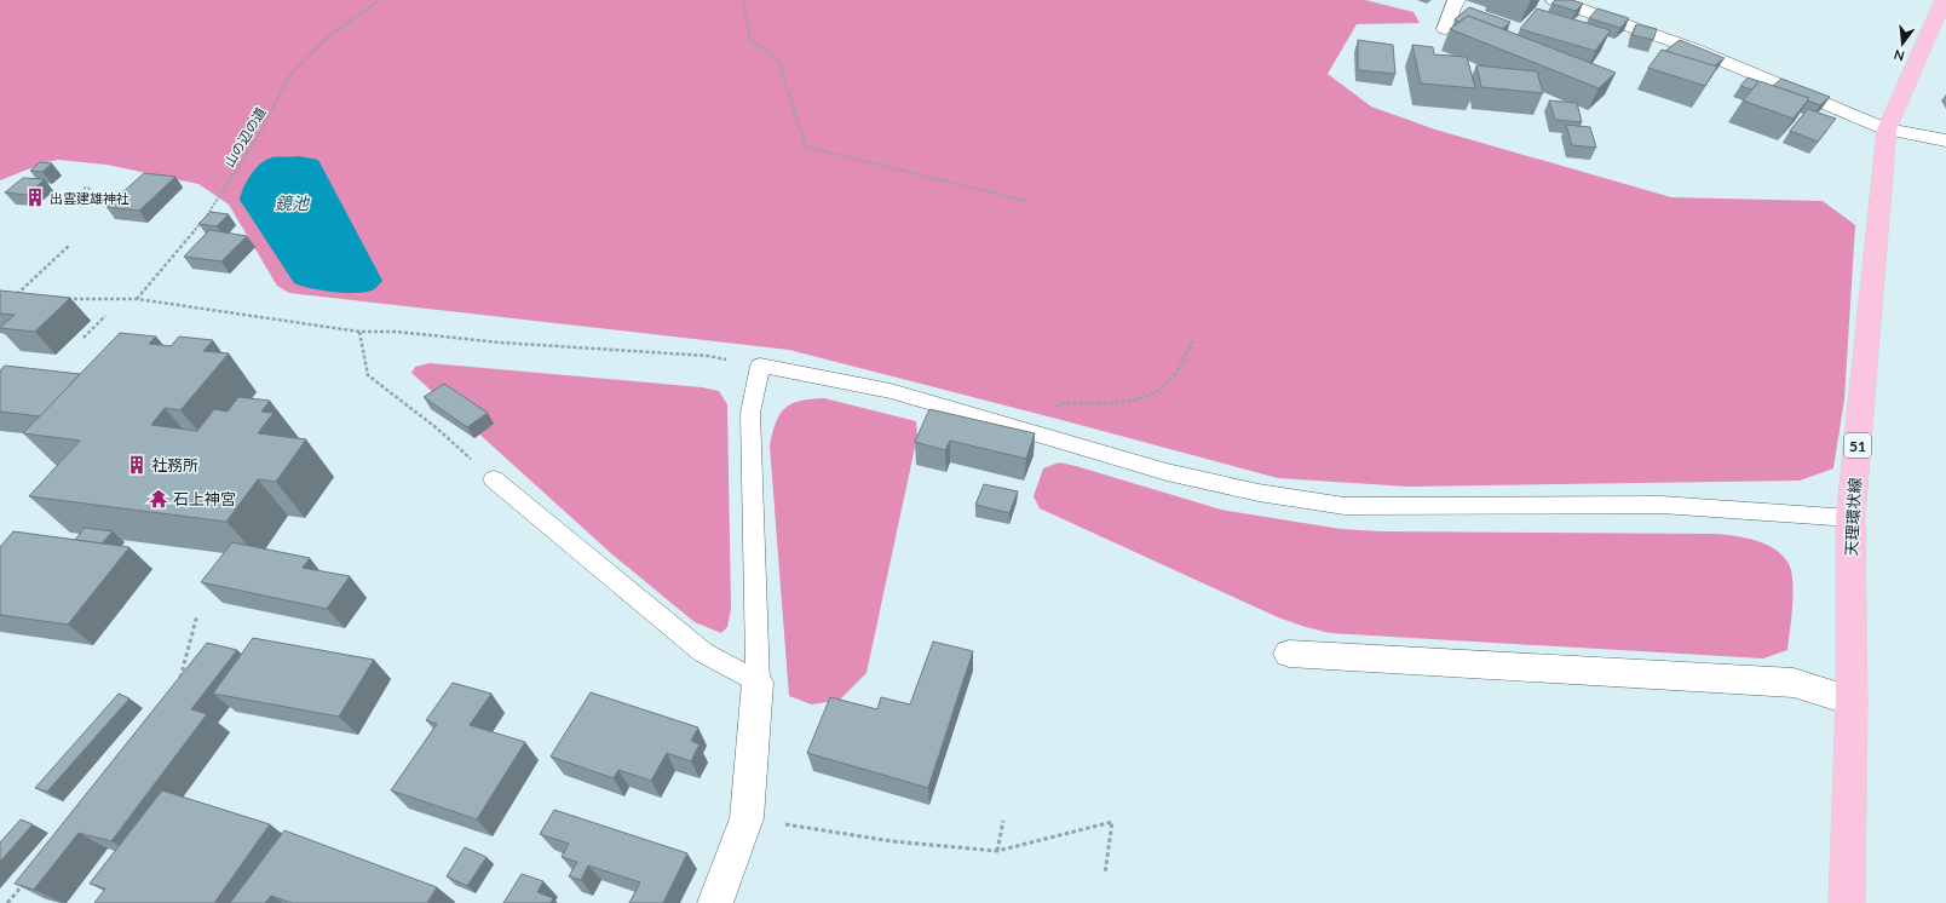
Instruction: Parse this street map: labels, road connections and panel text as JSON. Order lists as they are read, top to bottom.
{
  "streets": {
    "main road": ["51", "天理環状線"],
    "path": ["山の辺の道"]
  },
  "water": ["鏡池"],
  "places": {
    "building": ["出雲建雄神社", "社務所"],
    "temple": ["石上神宮"]
  },
  "north": "bottom"
}
